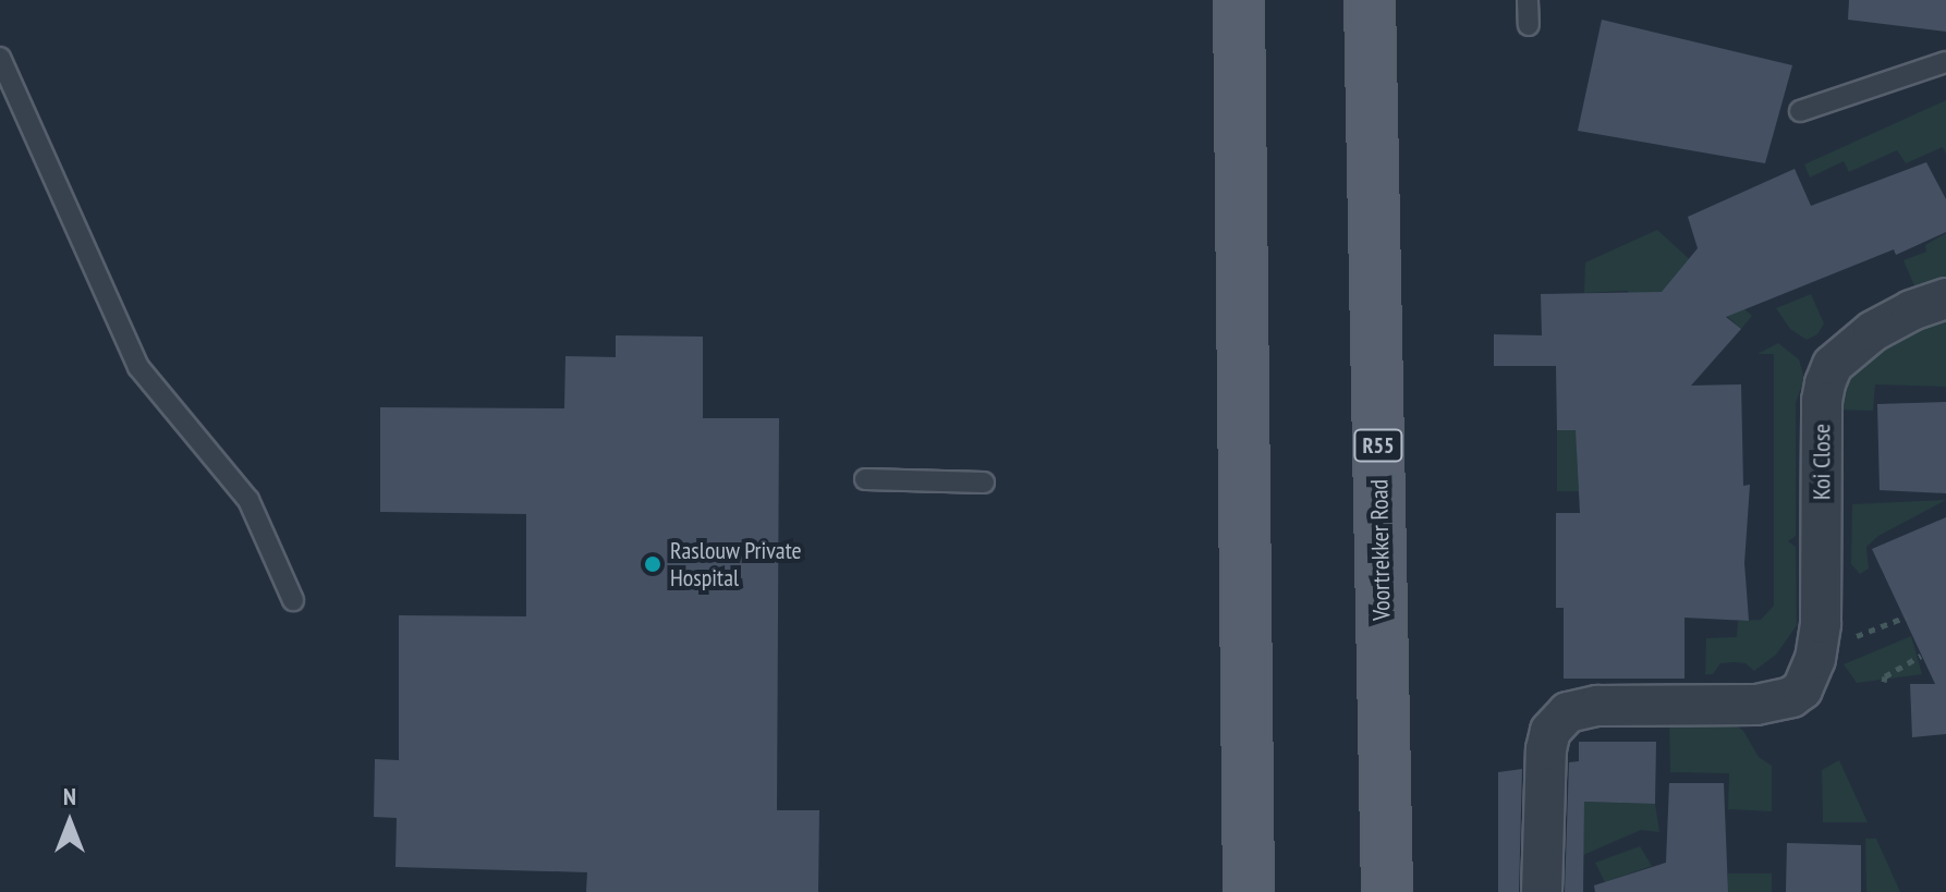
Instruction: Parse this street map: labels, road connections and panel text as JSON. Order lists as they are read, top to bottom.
{
  "streets": {
    "main road": ["R55", "Voortrekker Road"],
    "street": ["Koi Close"]
  },
  "places": ["Raslouw Private Hospital"],
  "north": "top"
}
